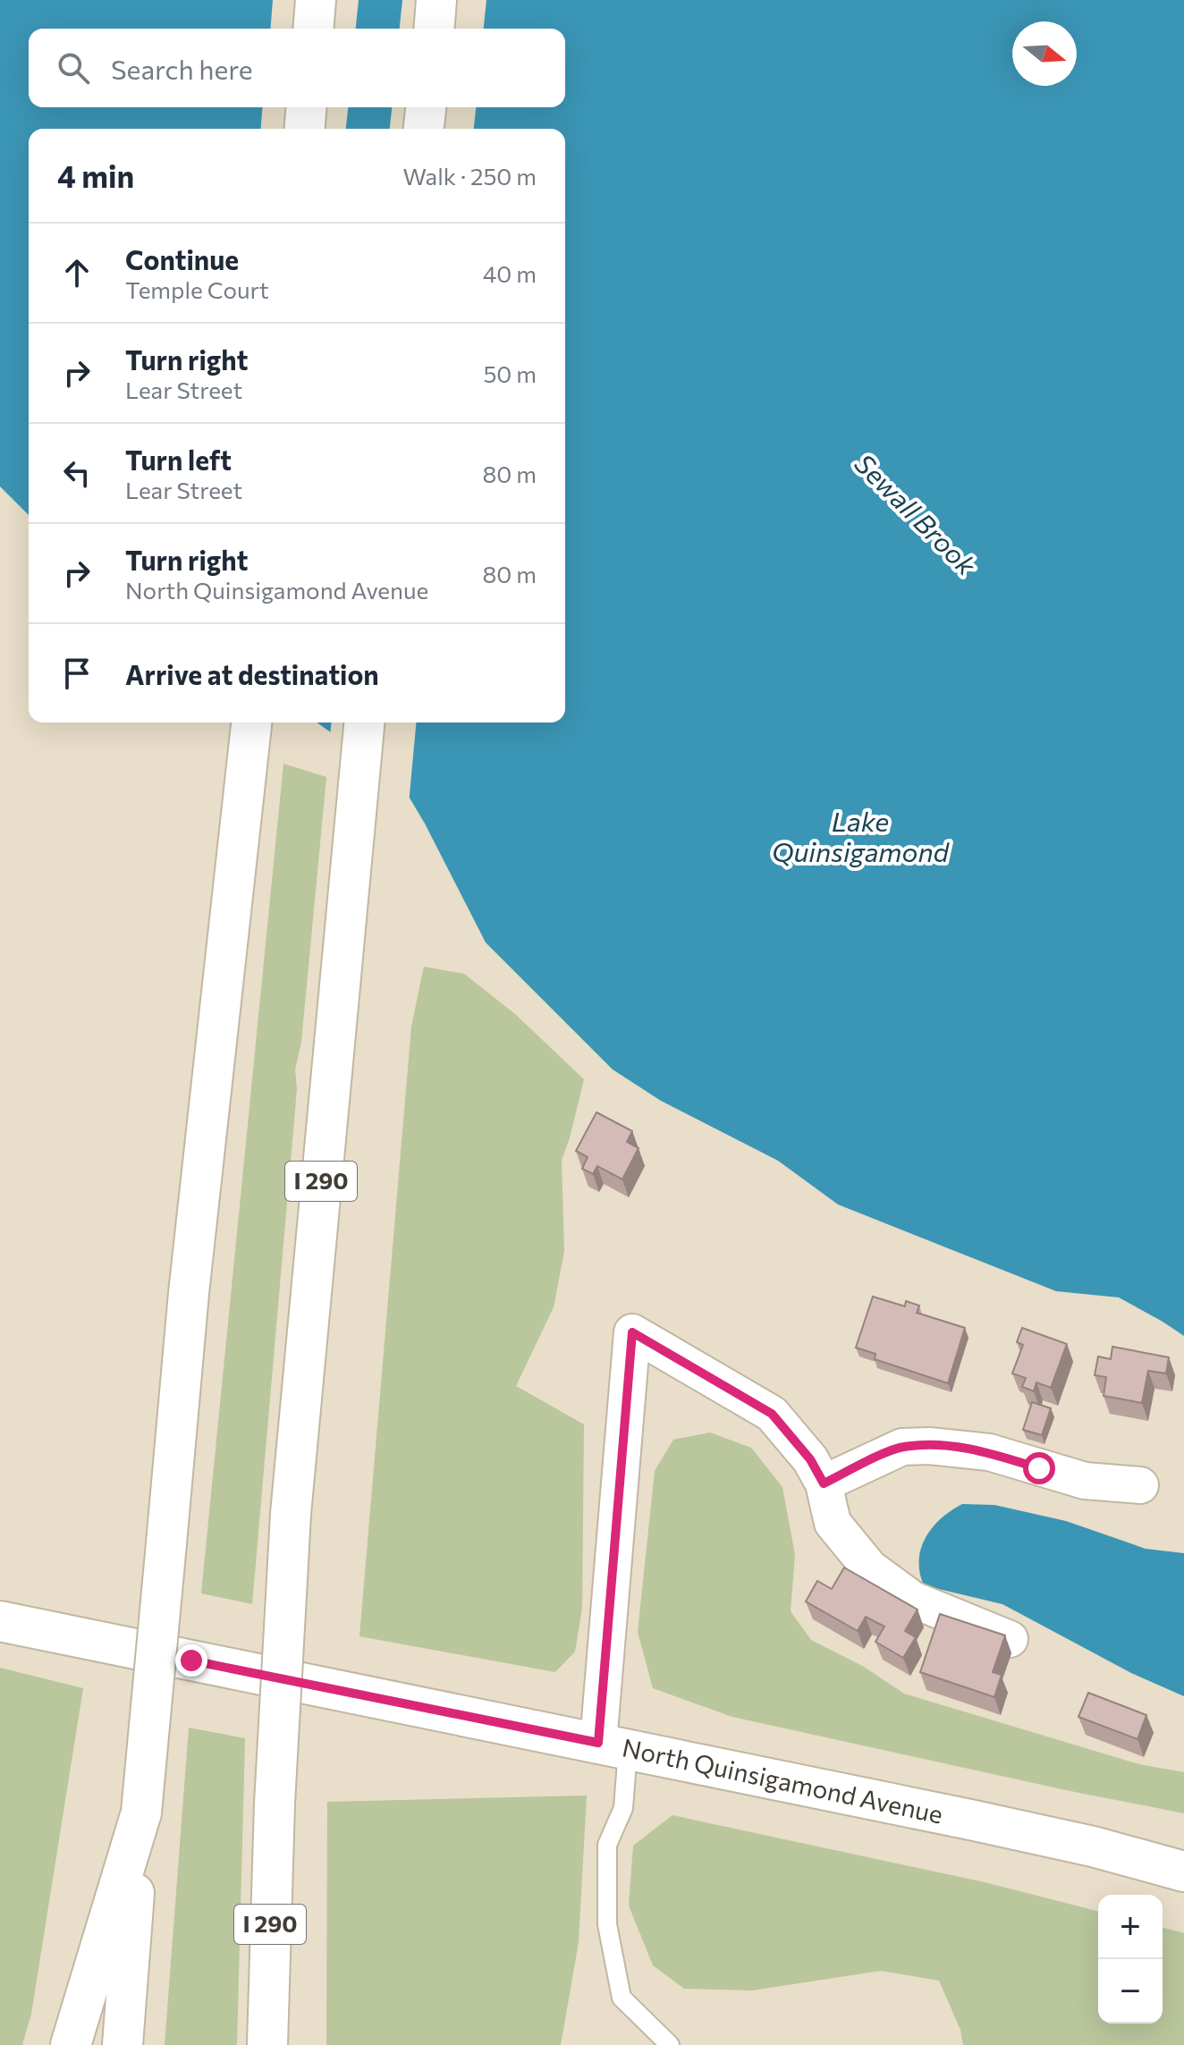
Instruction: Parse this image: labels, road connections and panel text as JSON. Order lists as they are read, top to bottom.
{
  "streets": {
    "main road": ["I 290", "North Quinsigamond Avenue"]
  },
  "water": ["Sewall Brook", "Lake Quinsigamond"],
  "north": "right",
  "page": {
    "search": "Search here",
    "heading": ["4 min", "Walk · 250 m"],
    "list": [
      ["Continue", "Temple Court", "40 m"],
      ["Turn right", "Lear Street", "50 m"],
      ["Turn left", "Lear Street", "80 m"],
      ["Turn right", "North Quinsigamond Avenue", "80 m"],
      "Arrive at destination"
    ],
    "map_buttons": ["+", "−"]
  }
}
